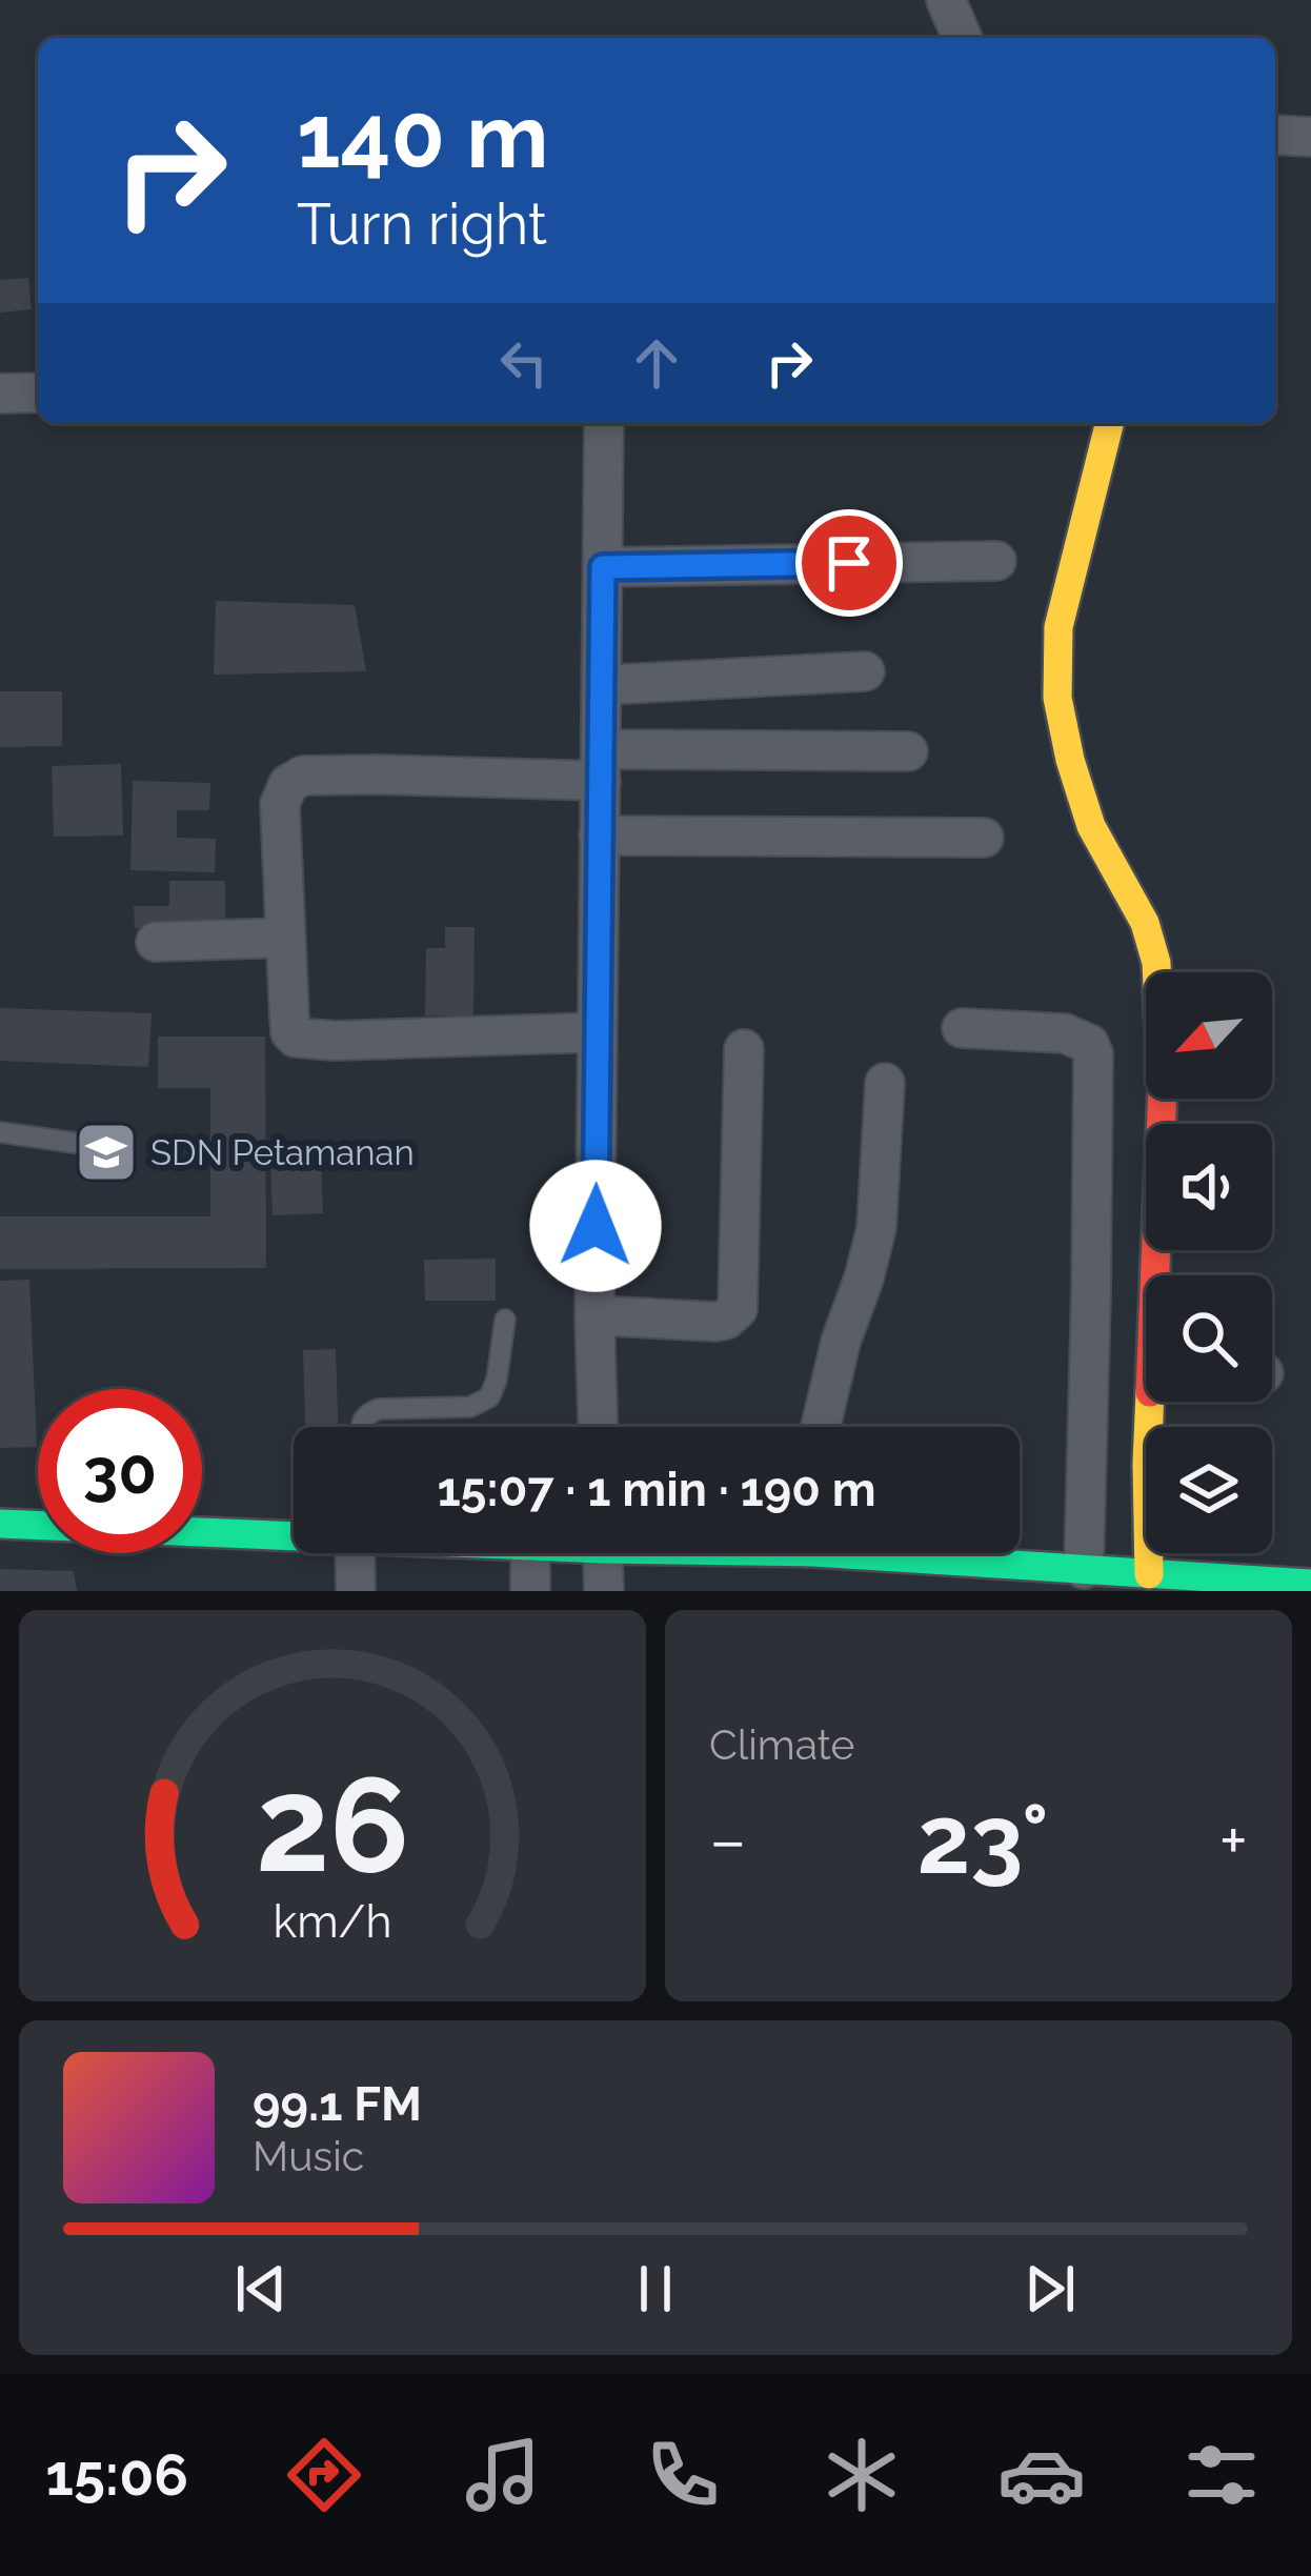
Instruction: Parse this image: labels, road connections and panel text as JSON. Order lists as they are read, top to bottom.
{
  "places": {
    "school or university": ["SDN Petamanan"]
  },
  "north": "bottom left",
  "page": {
    "turn": ["140 m", "Turn right"],
    "limit": "30",
    "trip": "15:07 · 1 min · 190 m",
    "tile": "Climate",
    "heat": ["−", "23°", "+"],
    "song": ["99.1 FM", "Music"],
    "tabs": "15:06",
    "gauge": ["26", "km/h"]
  }
}
